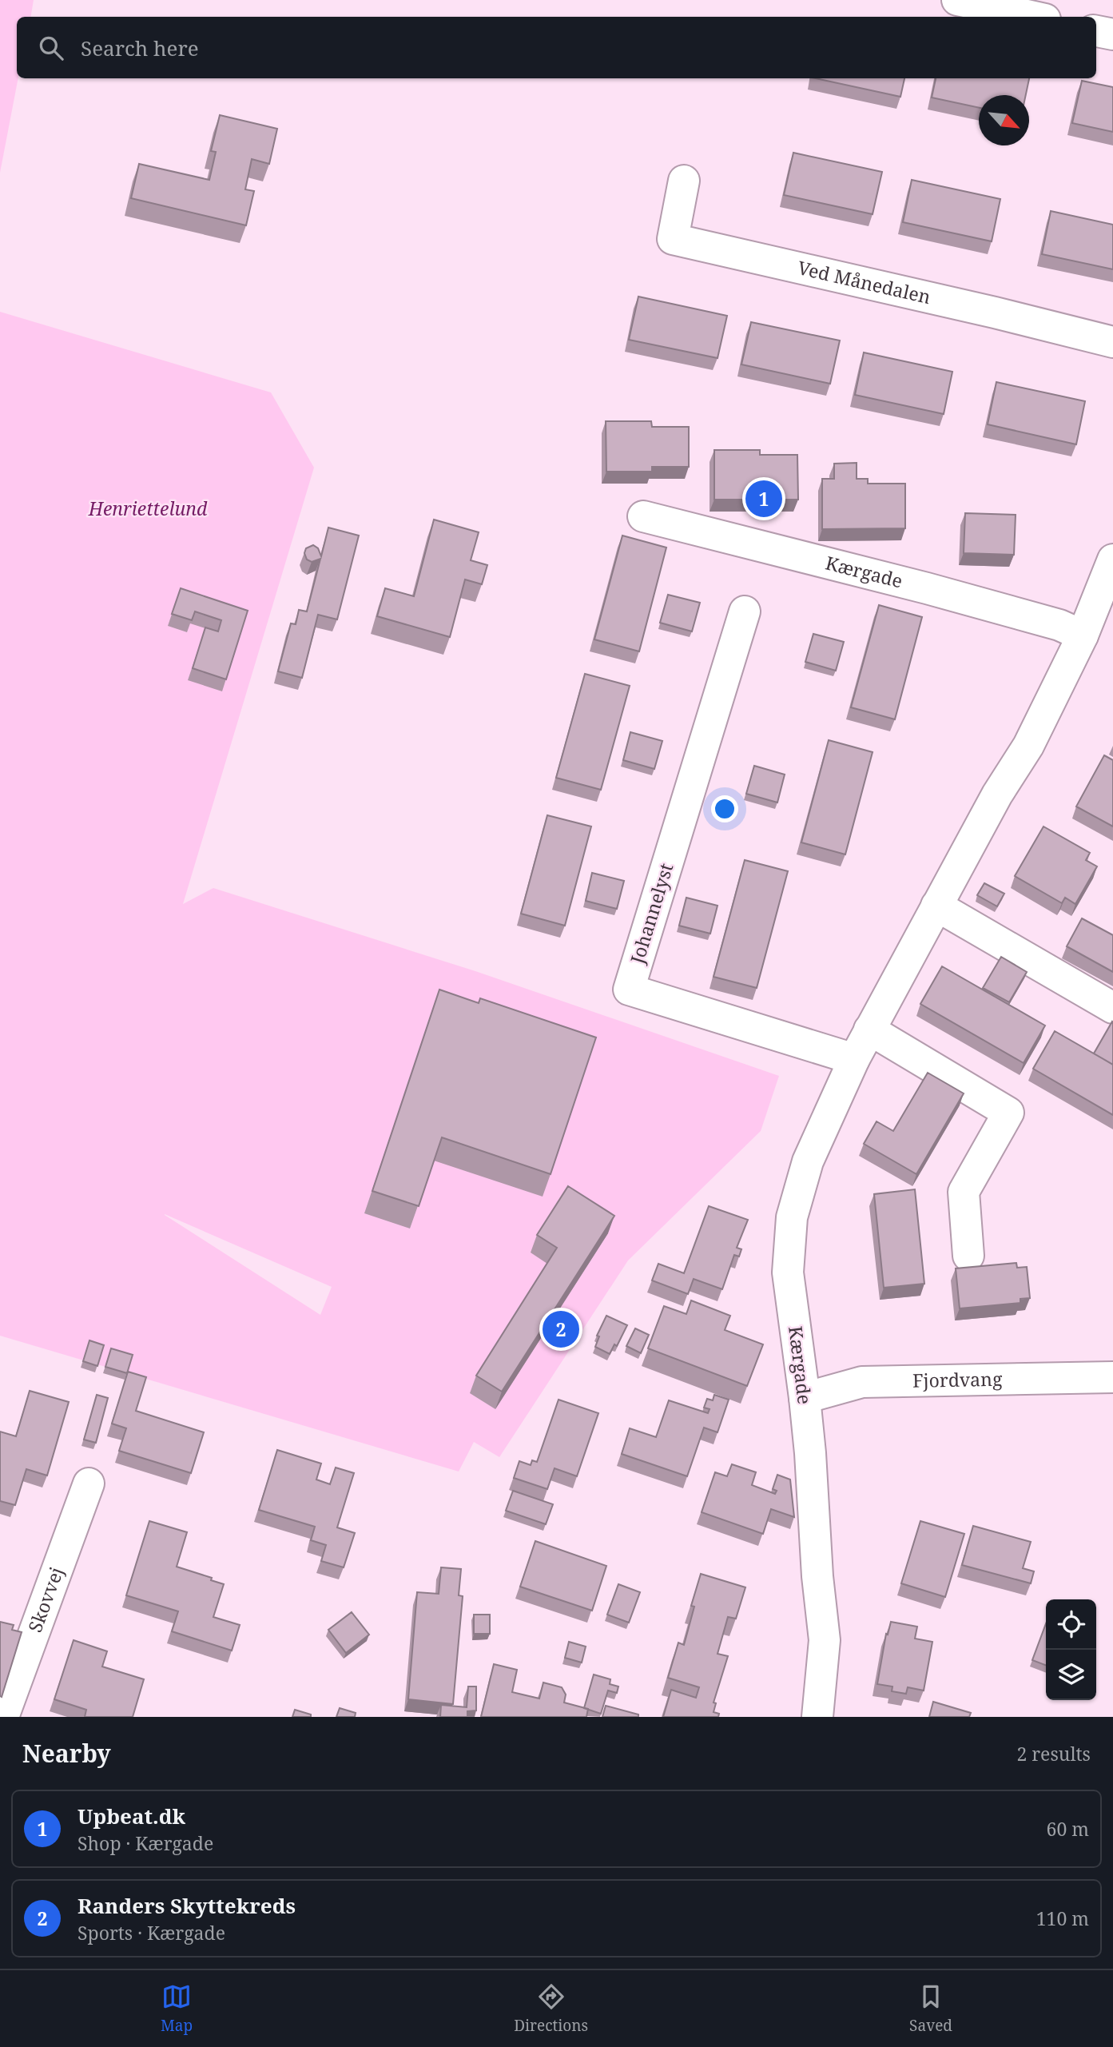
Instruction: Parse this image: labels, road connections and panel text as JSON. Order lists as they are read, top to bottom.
{
  "streets": {
    "street": [
      "Ved Månedalen",
      "Kærgade",
      "Johannelyst",
      "Fjordvang",
      "Skovvej"
    ]
  },
  "crossings": [
    ["Kærgade", "Johannelyst"],
    ["Kærgade", "Fjordvang"]
  ],
  "parks": ["Henriettelund"],
  "north": "bottom right",
  "page": {
    "search": "Search here",
    "pins": ["1", "2"],
    "heading": ["Nearby", "2 results"],
    "list": [
      {
        "mark": "1",
        "name": "Upbeat.dk",
        "note": "Shop · Kærgade",
        "value": "60 m"
      },
      {
        "mark": "2",
        "name": "Randers Skyttekreds",
        "note": "Sports · Kærgade",
        "value": "110 m"
      }
    ],
    "nav": ["Map", "Directions", "Saved"]
  }
}
